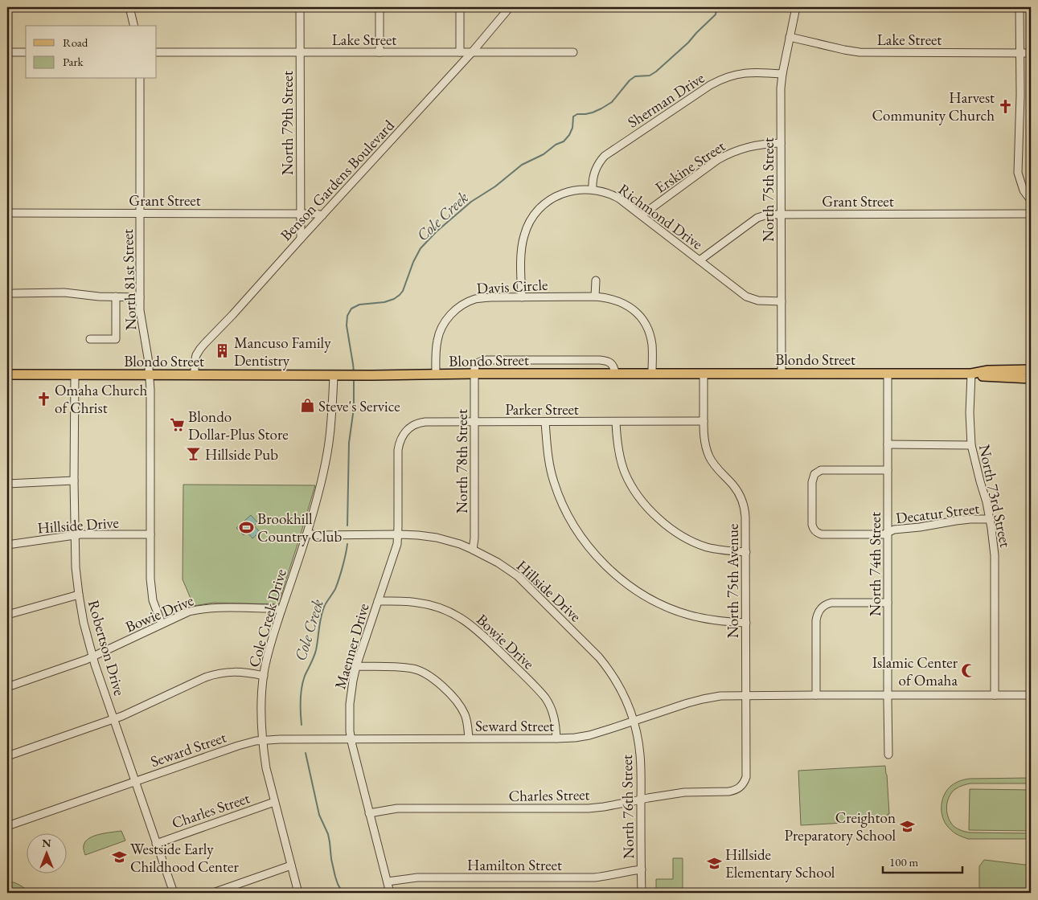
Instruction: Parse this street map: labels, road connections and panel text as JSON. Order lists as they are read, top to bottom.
{
  "streets": {
    "main road": ["Blondo Street"],
    "street": [
      "Lake Street",
      "Sherman Drive",
      "North 79th Street",
      "Erskine Street",
      "Benson Gardens Boulevard",
      "North 75th Street",
      "Grant Street",
      "Richmond Drive",
      "North 81st Street",
      "Davis Circle",
      "Parker Street",
      "North 78th Street",
      "North 73rd Street",
      "Decatur Street",
      "Hillside Drive",
      "North 74th Street",
      "North 75th Avenue",
      "Bowie Drive",
      "Cole Creek Drive",
      "Maenner Drive",
      "Robertson Drive",
      "Seward Street",
      "Charles Street",
      "North 76th Street",
      "Hamilton Street"
    ]
  },
  "crossings": [
    ["Lake Street", "North 79th Street"],
    ["Lake Street", "Benson Gardens Boulevard"],
    ["Lake Street", "North 75th Street"],
    ["Sherman Drive", "North 75th Street"],
    ["Sherman Drive", "Richmond Drive"],
    ["North 79th Street", "Benson Gardens Boulevard"],
    ["North 79th Street", "Grant Street"],
    ["Erskine Street", "North 75th Street"],
    ["Erskine Street", "Richmond Drive"],
    ["Benson Gardens Boulevard", "Grant Street"],
    ["Benson Gardens Boulevard", "Blondo Street"],
    ["North 75th Street", "Grant Street"],
    ["North 75th Street", "Richmond Drive"],
    ["North 75th Street", "Blondo Street"],
    ["Grant Street", "Richmond Drive"],
    ["Grant Street", "North 81st Street"],
    ["Richmond Drive", "Davis Circle"],
    ["North 81st Street", "Blondo Street"],
    ["North 81st Street", "Hillside Drive"],
    ["North 81st Street", "Bowie Drive"],
    ["Davis Circle", "Blondo Street"],
    ["Blondo Street", "North 78th Street"],
    ["Blondo Street", "North 73rd Street"],
    ["Blondo Street", "North 74th Street"],
    ["Blondo Street", "North 75th Avenue"],
    ["Blondo Street", "Cole Creek Drive"],
    ["Blondo Street", "Robertson Drive"],
    ["Parker Street", "North 78th Street"],
    ["Parker Street", "North 75th Avenue"],
    ["Parker Street", "Maenner Drive"],
    ["North 78th Street", "Hillside Drive"],
    ["North 73rd Street", "Decatur Street"],
    ["North 73rd Street", "Seward Street"],
    ["Decatur Street", "North 74th Street"],
    ["Hillside Drive", "Cole Creek Drive"],
    ["Hillside Drive", "Maenner Drive"],
    ["Hillside Drive", "Robertson Drive"],
    ["Hillside Drive", "Seward Street"],
    ["Hillside Drive", "North 76th Street"],
    ["North 74th Street", "Seward Street"],
    ["North 75th Avenue", "Seward Street"],
    ["North 75th Avenue", "Charles Street"],
    ["Bowie Drive", "Cole Creek Drive"],
    ["Bowie Drive", "Maenner Drive"],
    ["Bowie Drive", "Robertson Drive"],
    ["Bowie Drive", "Seward Street"],
    ["Cole Creek Drive", "Seward Street"],
    ["Cole Creek Drive", "Charles Street"],
    ["Maenner Drive", "Seward Street"],
    ["Maenner Drive", "Charles Street"],
    ["Maenner Drive", "Hamilton Street"],
    ["Robertson Drive", "Seward Street"],
    ["Robertson Drive", "Charles Street"],
    ["Seward Street", "North 76th Street"],
    ["Charles Street", "North 76th Street"],
    ["North 76th Street", "Hamilton Street"]
  ],
  "water": ["Cole Creek"],
  "places": {
    "church": ["Harvest Community Church", "Omaha Church of Christ"],
    "building": ["Mancuso Family Dentistry"],
    "shop": ["Steve's Service"],
    "supermarket": ["Blondo Dollar-Plus Store"],
    "bar": ["Hillside Pub"],
    "sports": ["Brookhill Country Club"],
    "mosque": ["Islamic Center of Omaha"],
    "school or university": ["Creighton Preparatory School", "Westside Early Childhood Center", "Hillside Elementary School"]
  },
  "legend": ["Road", "Park"],
  "scale_bar": "100 m",
  "north": "top"
}
